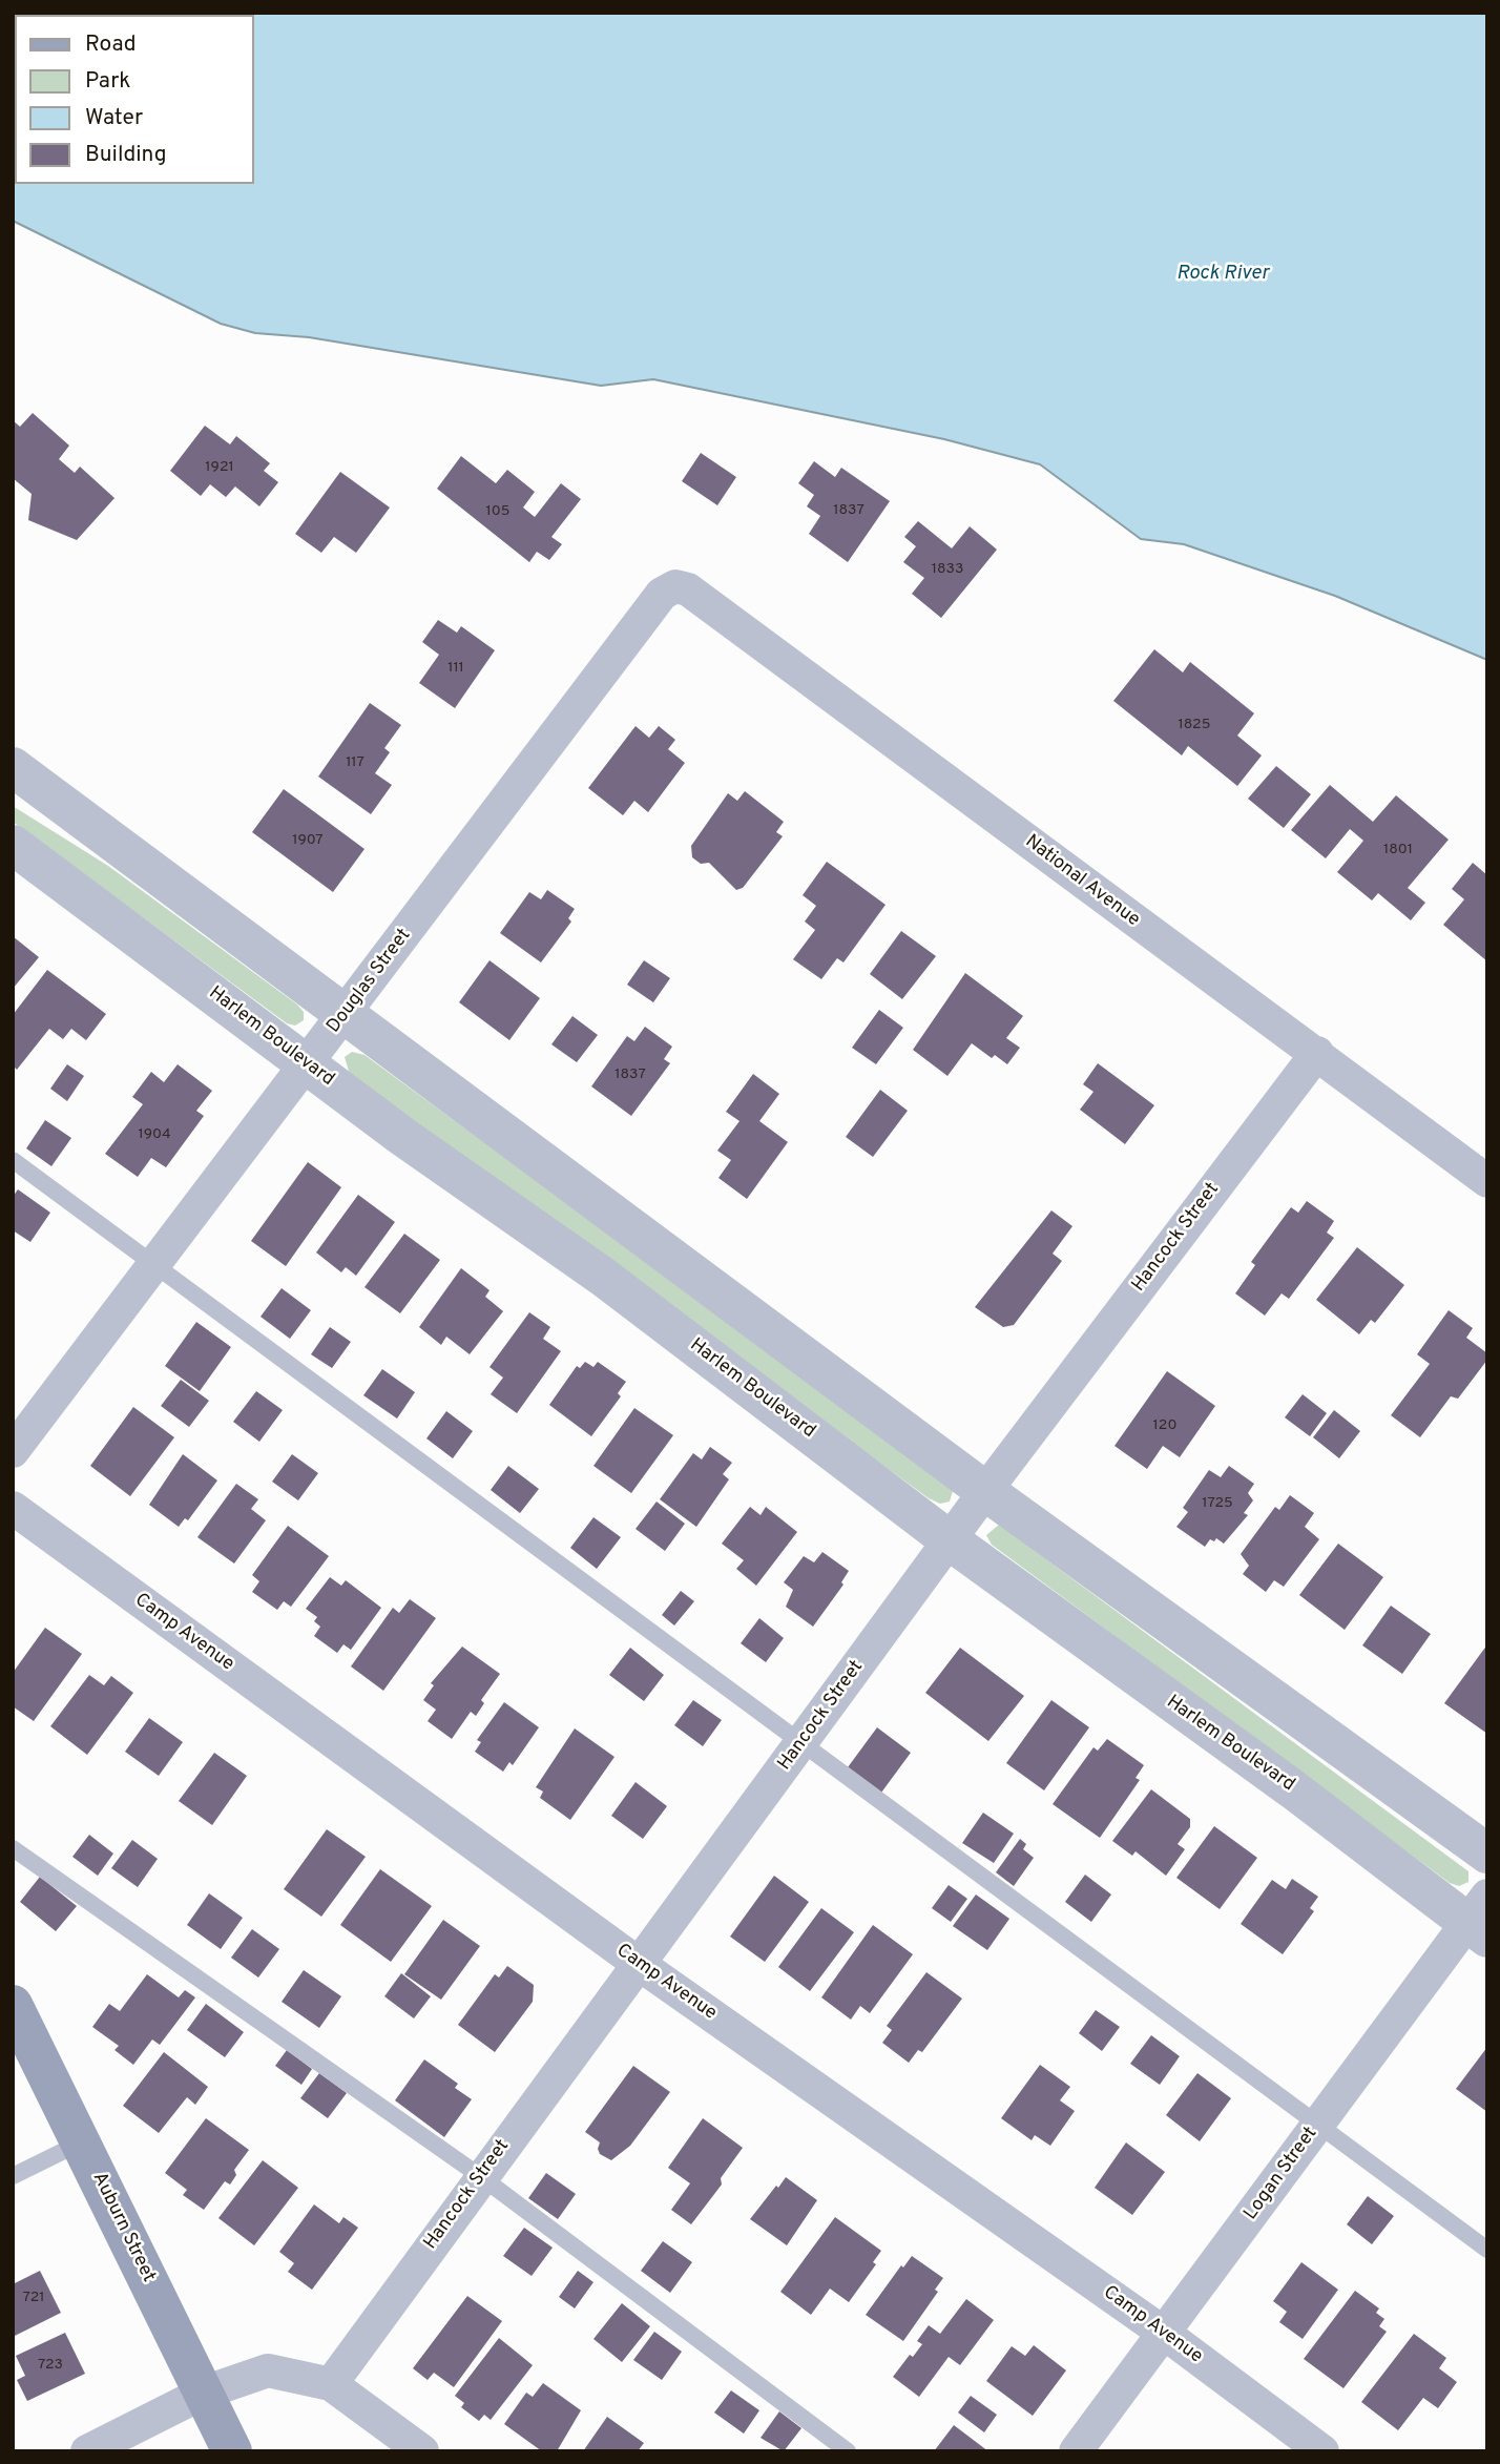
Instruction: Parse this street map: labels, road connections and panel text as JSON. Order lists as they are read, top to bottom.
{
  "streets": {
    "main road": ["Auburn Street"],
    "street": [
      "National Avenue",
      "Douglas Street",
      "Harlem Boulevard",
      "Hancock Street",
      "Camp Avenue",
      "Logan Street"
    ]
  },
  "crossings": [
    ["National Avenue", "Douglas Street"],
    ["National Avenue", "Hancock Street"],
    ["Douglas Street", "Harlem Boulevard"],
    ["Harlem Boulevard", "Hancock Street"],
    ["Harlem Boulevard", "Logan Street"],
    ["Hancock Street", "Camp Avenue"],
    ["Camp Avenue", "Logan Street"]
  ],
  "water": ["Rock River"],
  "house_numbers": [
    "1921",
    "1837",
    "105",
    "1833",
    "111",
    "1825",
    "117",
    "1907",
    "1801",
    "1837",
    "1904",
    "120",
    "1725",
    "721",
    "723"
  ],
  "legend": [
    "Road",
    "Park",
    "Water",
    "Building"
  ]
}
